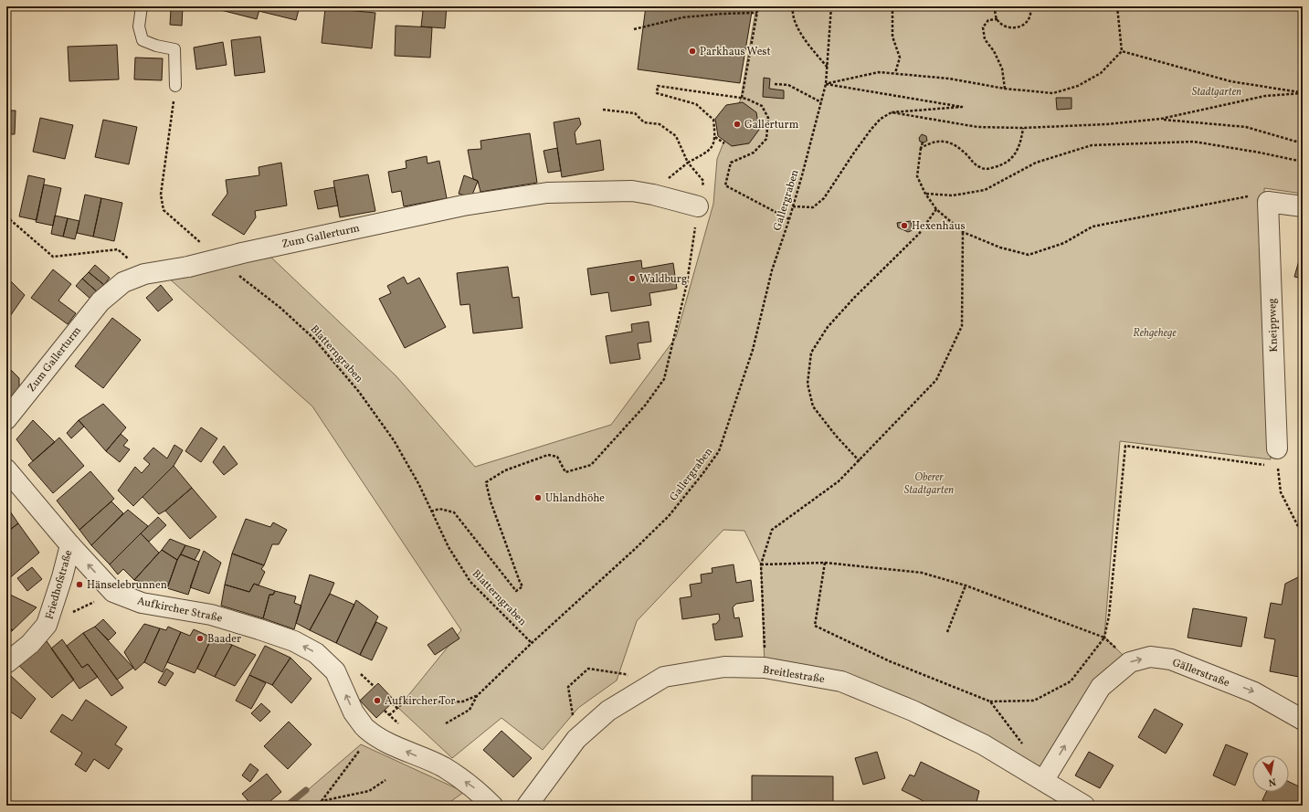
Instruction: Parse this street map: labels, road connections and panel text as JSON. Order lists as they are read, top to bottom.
{
  "streets": {
    "street": [
      "Zum Gallerturm",
      "Kneippweg",
      "Friedhofstraße",
      "Aufkircher Straße",
      "Gällerstraße",
      "Breitlestraße"
    ],
    "path": ["Gallergraben", "Blatterngraben"]
  },
  "crossings": [
    ["Gallergraben", "Blatterngraben"],
    ["Friedhofstraße", "Aufkircher Straße"],
    ["Gällerstraße", "Breitlestraße"]
  ],
  "one_way": ["Aufkircher Straße"],
  "parks": ["Stadtgarten", "Rehgehege", "Oberer Stadtgarten"],
  "places": [
    "Parkhaus West",
    "Gallerturm",
    "Hexenhaus",
    "Waldburg",
    "Uhlandhöhe",
    "Hänselebrunnen",
    "Baader",
    "Aufkircher Tor"
  ],
  "north": "bottom"
}
